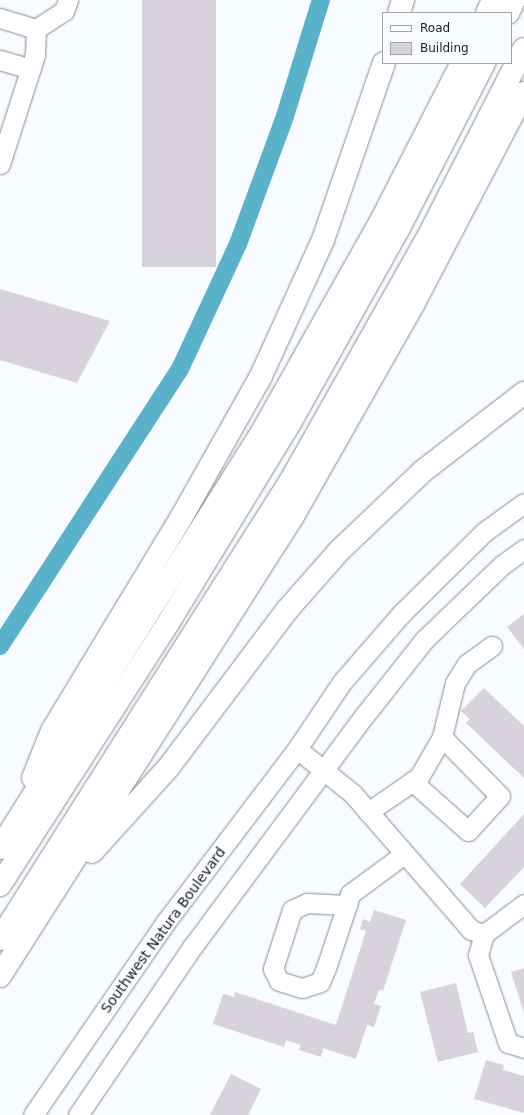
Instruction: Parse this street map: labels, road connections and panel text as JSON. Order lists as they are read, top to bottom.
{
  "streets": {
    "street": ["Southwest Natura Boulevard"]
  },
  "legend": ["Road", "Building"]
}
